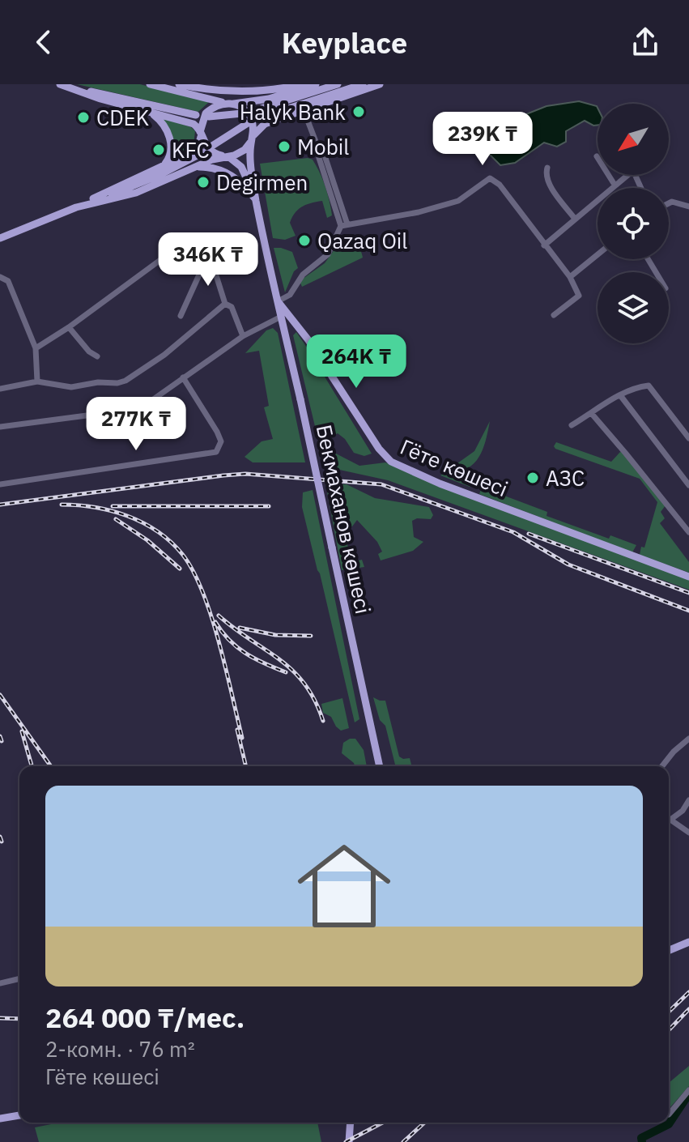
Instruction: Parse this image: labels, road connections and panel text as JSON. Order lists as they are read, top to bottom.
{
  "streets": {
    "main road": ["Гёте көшесі", "Бекмаханов көшесі"]
  },
  "crossings": [
    ["Гёте көшесі", "Бекмаханов көшесі"]
  ],
  "places": [
    "Halyk Bank",
    "CDEK",
    "Mobil",
    "KFC",
    "Degirmen",
    "Qazaq Oil",
    "АЗС"
  ],
  "north": "bottom left",
  "page": {
    "header": "Keyplace",
    "price": [
      "239K ₸",
      "346K ₸",
      "264K ₸",
      "277K ₸"
    ],
    "list": [
      {
        "name": "264 000 ₸/мес.",
        "note": "2-комн. · 76 m² · Гёте көшесі"
      }
    ]
  }
}
